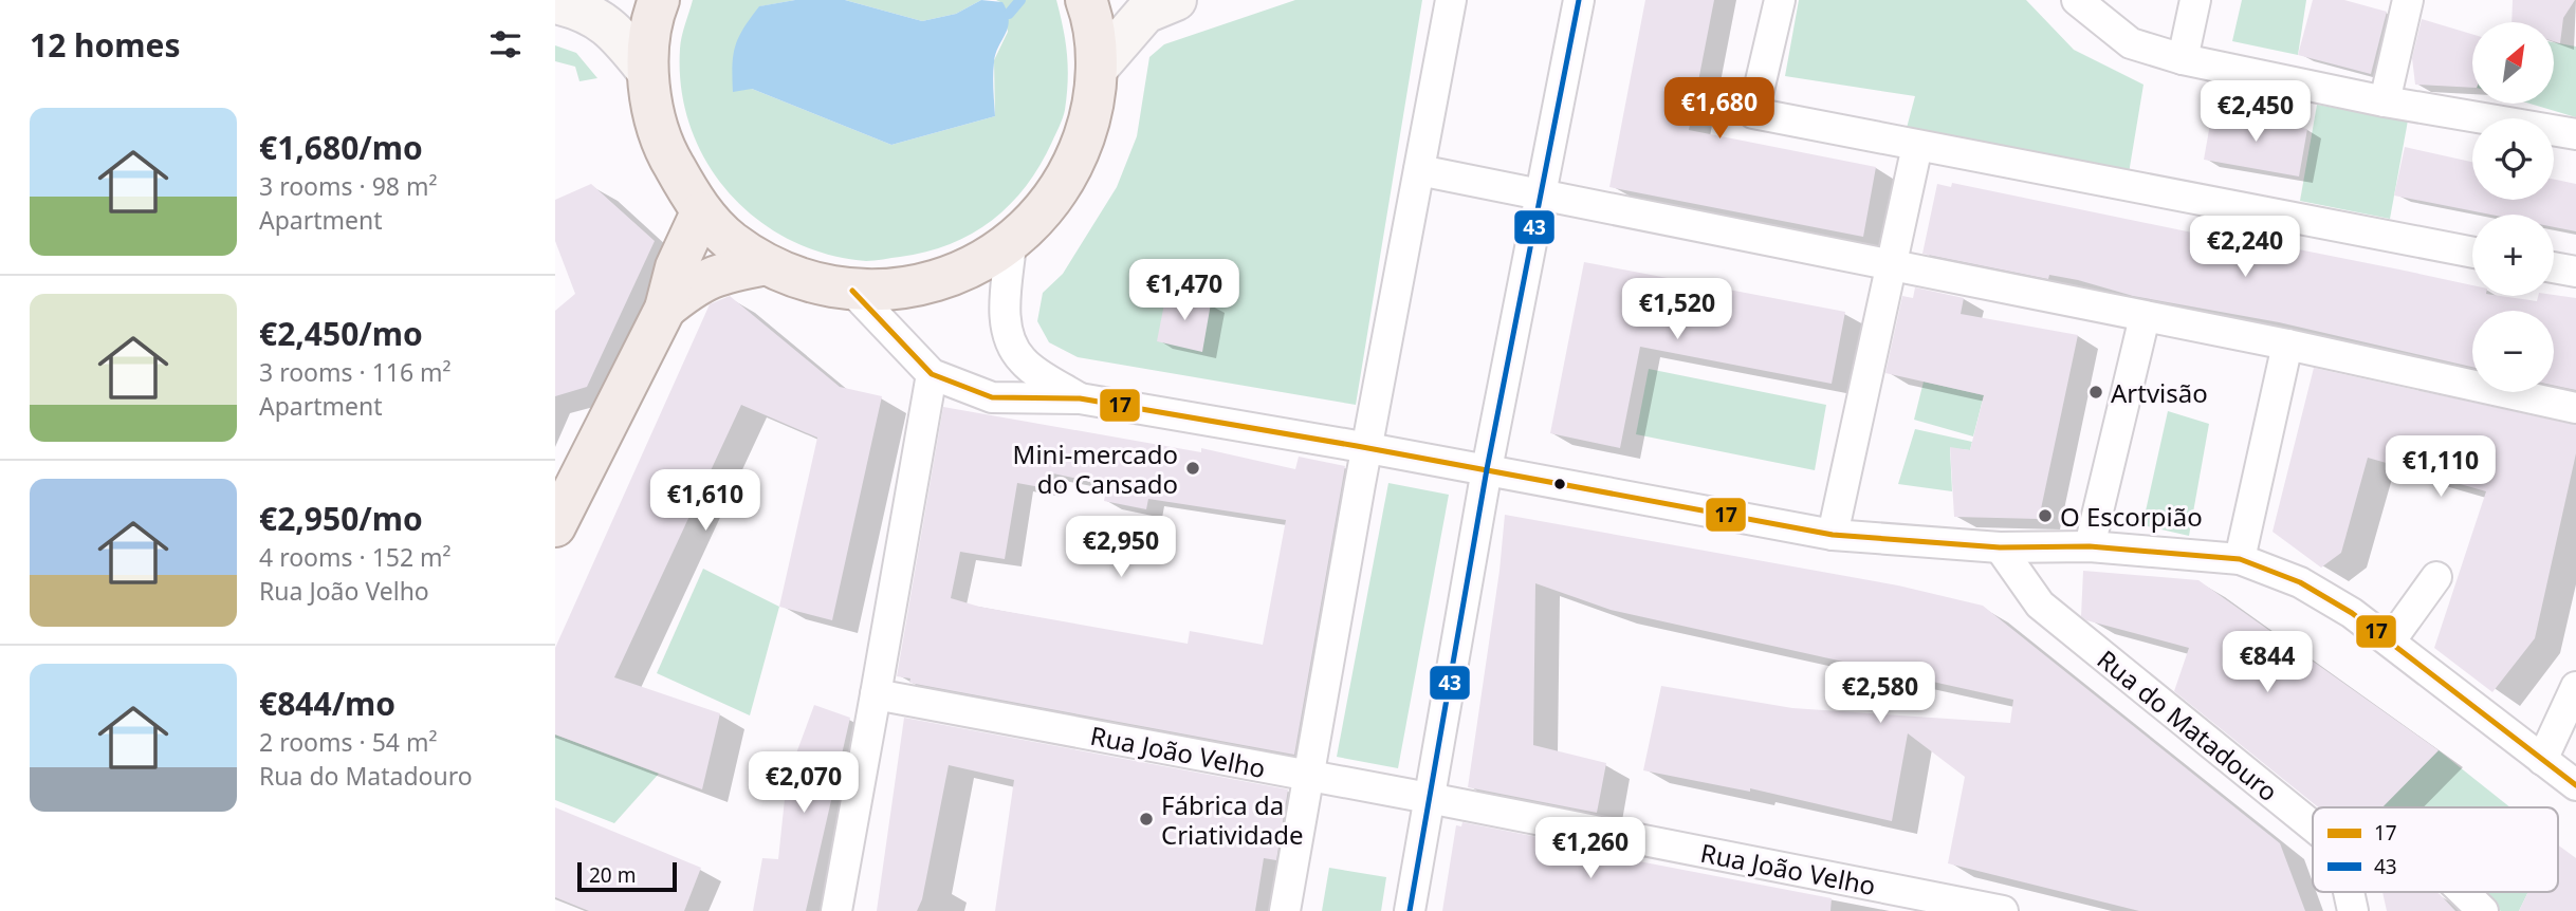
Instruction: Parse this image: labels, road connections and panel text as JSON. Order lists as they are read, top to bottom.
{
  "streets": {
    "street": ["Rua do Matadouro", "Rua João Velho"]
  },
  "places": [
    "Artvisão",
    "Mini-mercado do Cansado",
    "O Escorpião",
    "Fábrica da Criatividade"
  ],
  "lines": ["transit line 43", "transit line 17"],
  "legend": ["17", "43"],
  "scale_bar": "20 m",
  "north": "top right",
  "page": {
    "heading": "12 homes",
    "map_buttons": ["+", "−"],
    "price": [
      "€1,680",
      "€2,450",
      "€2,240",
      "€1,470",
      "€1,520",
      "€1,110",
      "€1,610",
      "€2,950",
      "€844",
      "€2,580",
      "€2,070",
      "€1,260"
    ],
    "list": [
      {
        "name": "€1,680/mo",
        "note": "3 rooms · 98 m² · Apartment"
      },
      {
        "name": "€2,450/mo",
        "note": "3 rooms · 116 m² · Apartment"
      },
      {
        "name": "€2,950/mo",
        "note": "4 rooms · 152 m² · Rua João Velho"
      },
      {
        "name": "€844/mo",
        "note": "2 rooms · 54 m² · Rua do Matadouro"
      }
    ],
    "scale": "20 m"
  }
}
